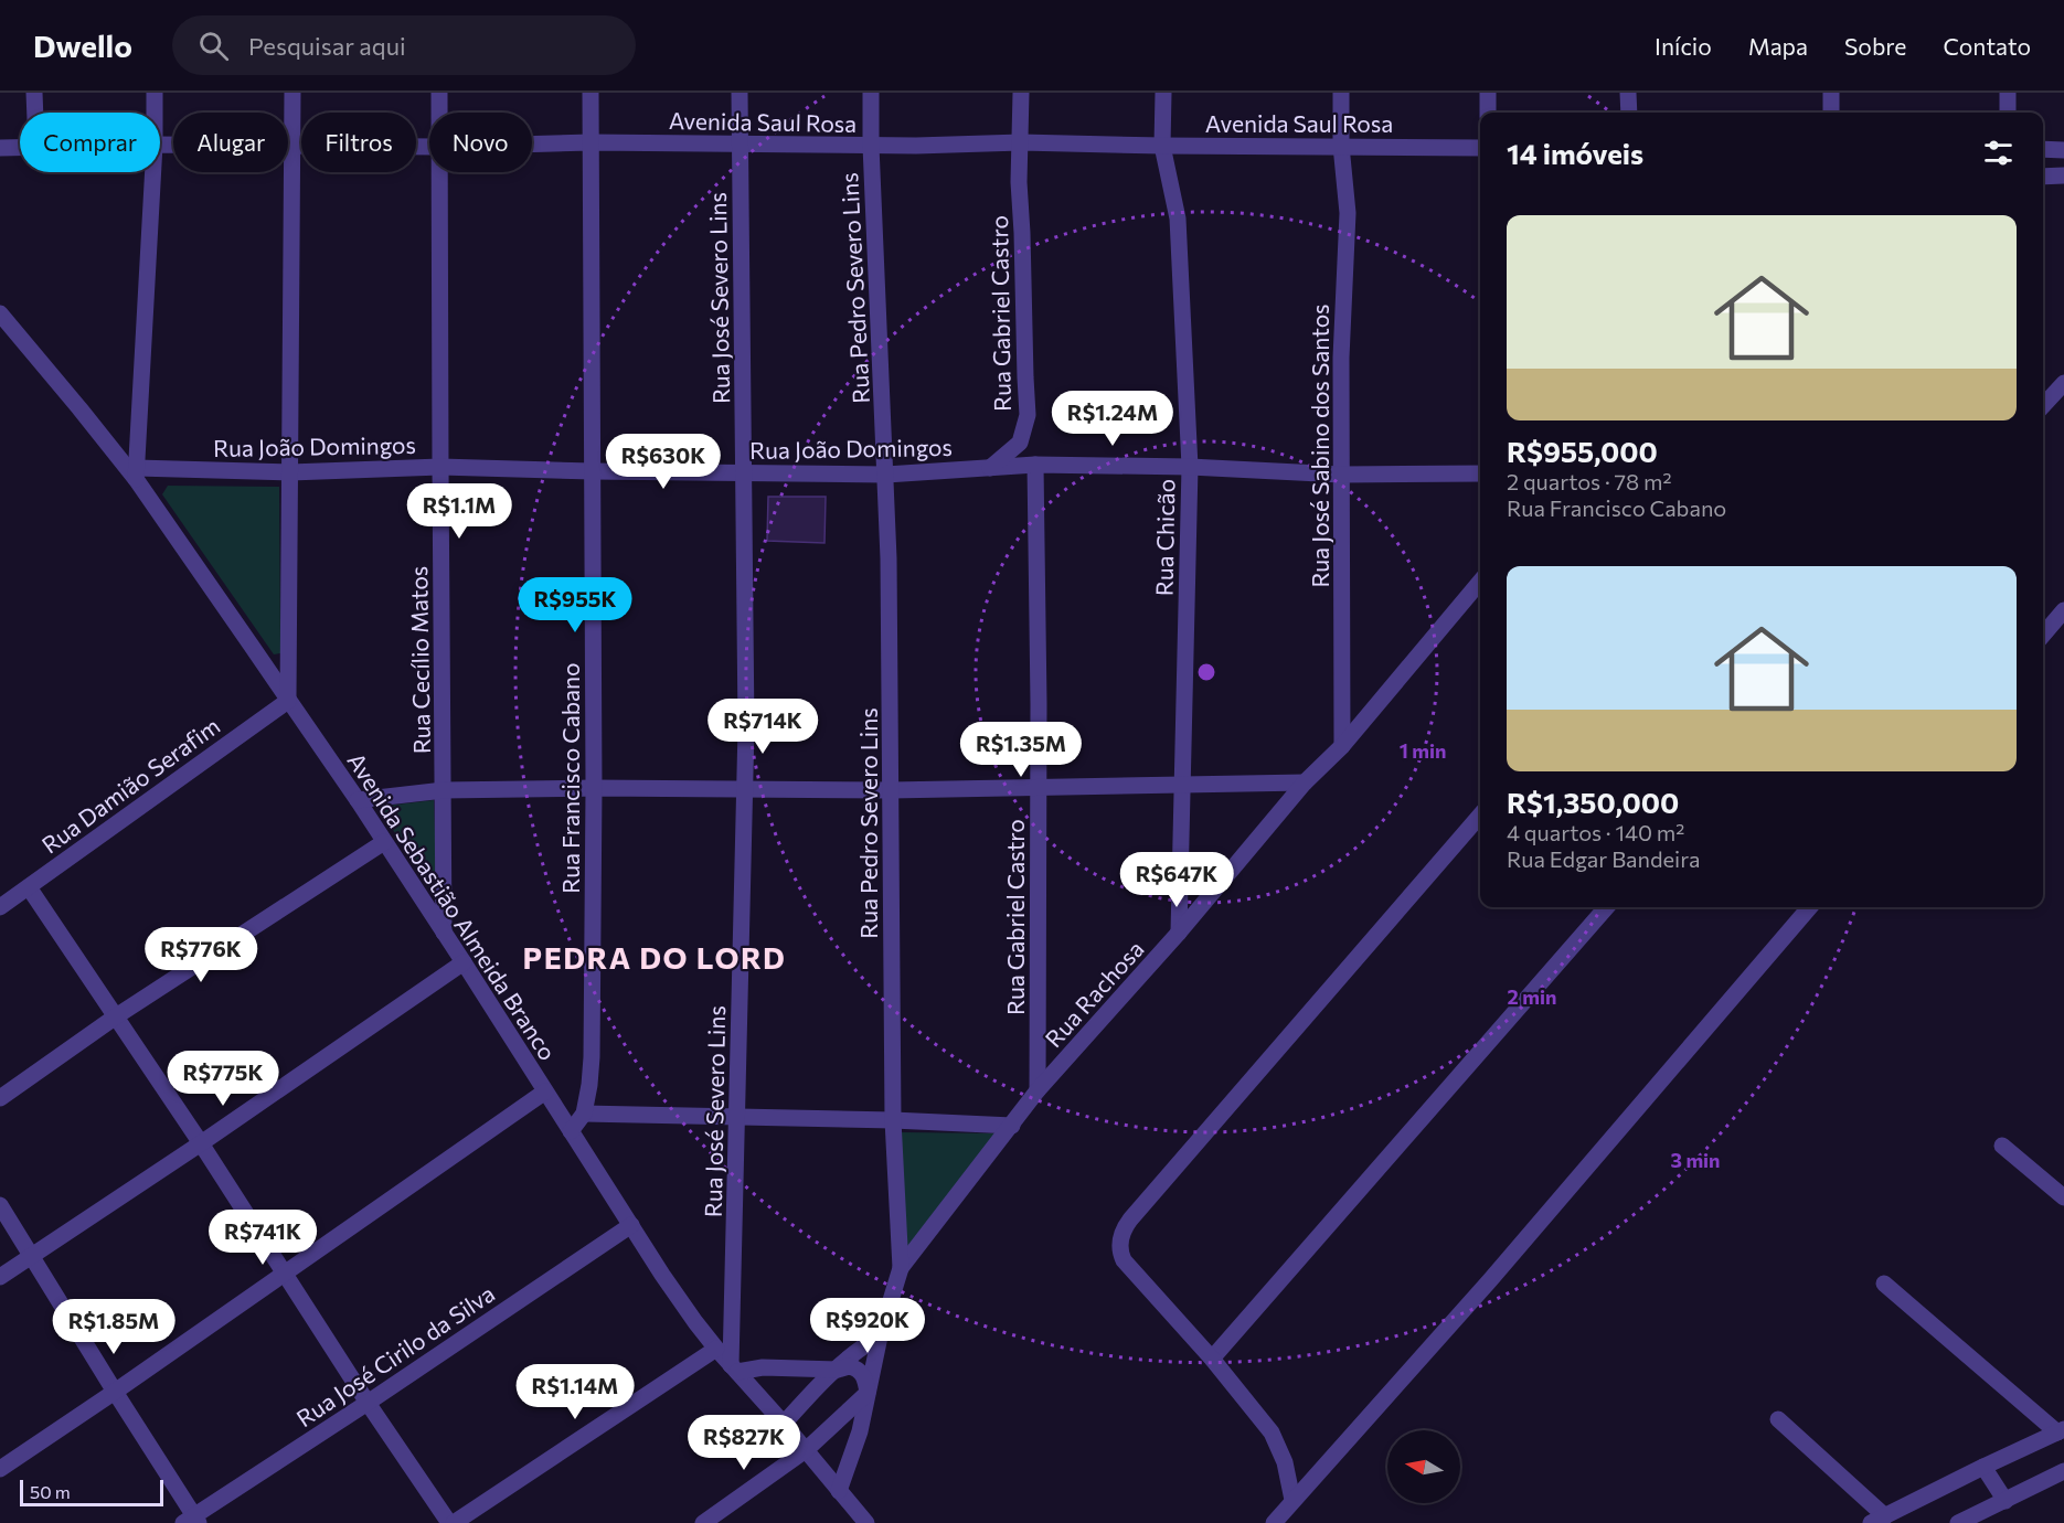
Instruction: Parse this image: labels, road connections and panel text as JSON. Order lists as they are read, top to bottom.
{
  "streets": {
    "street": [
      "Avenida Saul Rosa",
      "Rua Pedro Severo Lins",
      "Rua José Severo Lins",
      "Rua Gabriel Castro",
      "Rua João Domingos",
      "Rua José Sabino dos Santos",
      "Rua Chicão",
      "Rua Cecílio Matos",
      "Rua Francisco Cabano",
      "Rua Damião Serafim",
      "Avenida Sebastião Almeida Branco",
      "Rua Rachosa",
      "Rua José Cirilo da Silva"
    ]
  },
  "crossings": [
    ["Avenida Saul Rosa", "Rua Pedro Severo Lins"],
    ["Avenida Saul Rosa", "Rua José Severo Lins"],
    ["Avenida Saul Rosa", "Rua Gabriel Castro"],
    ["Avenida Saul Rosa", "Rua José Sabino dos Santos"],
    ["Avenida Saul Rosa", "Rua Chicão"],
    ["Avenida Saul Rosa", "Rua Francisco Cabano"],
    ["Rua Pedro Severo Lins", "Rua João Domingos"],
    ["Rua Pedro Severo Lins", "Avenida Sebastião Almeida Branco"],
    ["Rua Pedro Severo Lins", "Rua Rachosa"],
    ["Rua José Severo Lins", "Rua João Domingos"],
    ["Rua José Severo Lins", "Avenida Sebastião Almeida Branco"],
    ["Rua Gabriel Castro", "Rua João Domingos"],
    ["Rua Gabriel Castro", "Rua Rachosa"],
    ["Rua João Domingos", "Rua José Sabino dos Santos"],
    ["Rua João Domingos", "Rua Chicão"],
    ["Rua João Domingos", "Rua Cecílio Matos"],
    ["Rua João Domingos", "Rua Francisco Cabano"],
    ["Rua João Domingos", "Avenida Sebastião Almeida Branco"],
    ["Rua José Sabino dos Santos", "Rua Rachosa"],
    ["Rua Chicão", "Rua Rachosa"],
    ["Rua Cecílio Matos", "Avenida Sebastião Almeida Branco"],
    ["Rua Francisco Cabano", "Avenida Sebastião Almeida Branco"],
    ["Rua Damião Serafim", "Avenida Sebastião Almeida Branco"],
    ["Avenida Sebastião Almeida Branco", "Rua José Cirilo da Silva"]
  ],
  "districts": ["PEDRA DO LORD"],
  "scale_bar": "50 m",
  "north": "left",
  "page": {
    "header": "Dwello",
    "search": "Pesquisar aqui",
    "nav": [
      "Início",
      "Mapa",
      "Sobre",
      "Contato"
    ],
    "chip": [
      "Comprar",
      "Alugar",
      "Filtros",
      "Novo"
    ],
    "heading": "14 imóveis",
    "list": [
      {
        "name": "R$955,000",
        "note": "2 quartos · 78 m² · Rua Francisco Cabano"
      },
      {
        "name": "R$1,350,000",
        "note": "4 quartos · 140 m² · Rua Edgar Bandeira"
      }
    ],
    "price": [
      "R$1.24M",
      "R$630K",
      "R$1.1M",
      "R$955K",
      "R$714K",
      "R$1.35M",
      "R$647K",
      "R$776K",
      "R$775K",
      "R$741K",
      "R$920K",
      "R$1.85M",
      "R$1.14M",
      "R$827K"
    ],
    "scale": "50 m"
  },
  "rings": ["1 min", "2 min", "3 min"]
}
